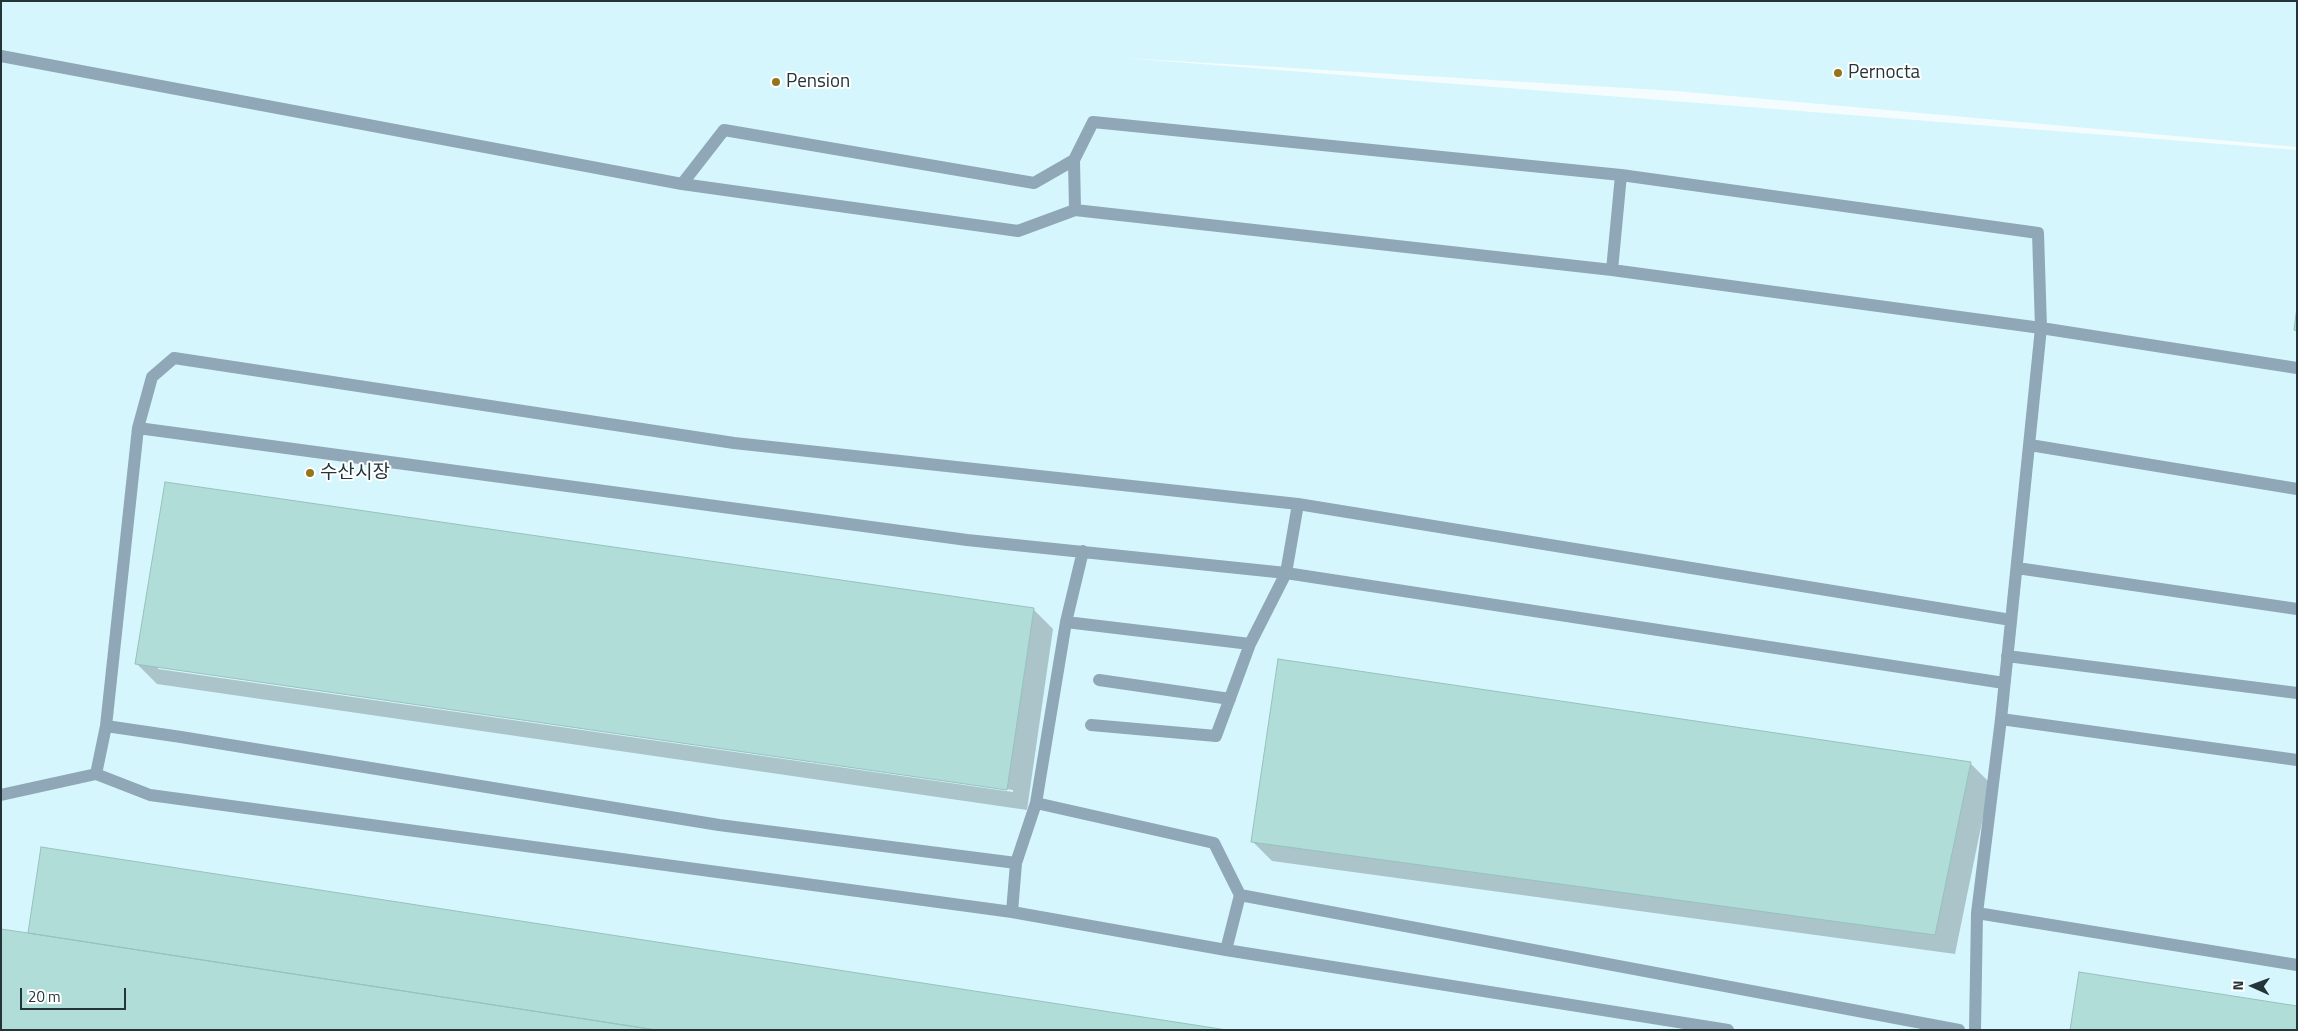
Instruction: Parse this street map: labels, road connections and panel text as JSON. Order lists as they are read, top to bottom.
{
  "places": ["Pernocta", "Pension", "수산시장"],
  "scale_bar": "20 m",
  "north": "left"
}
